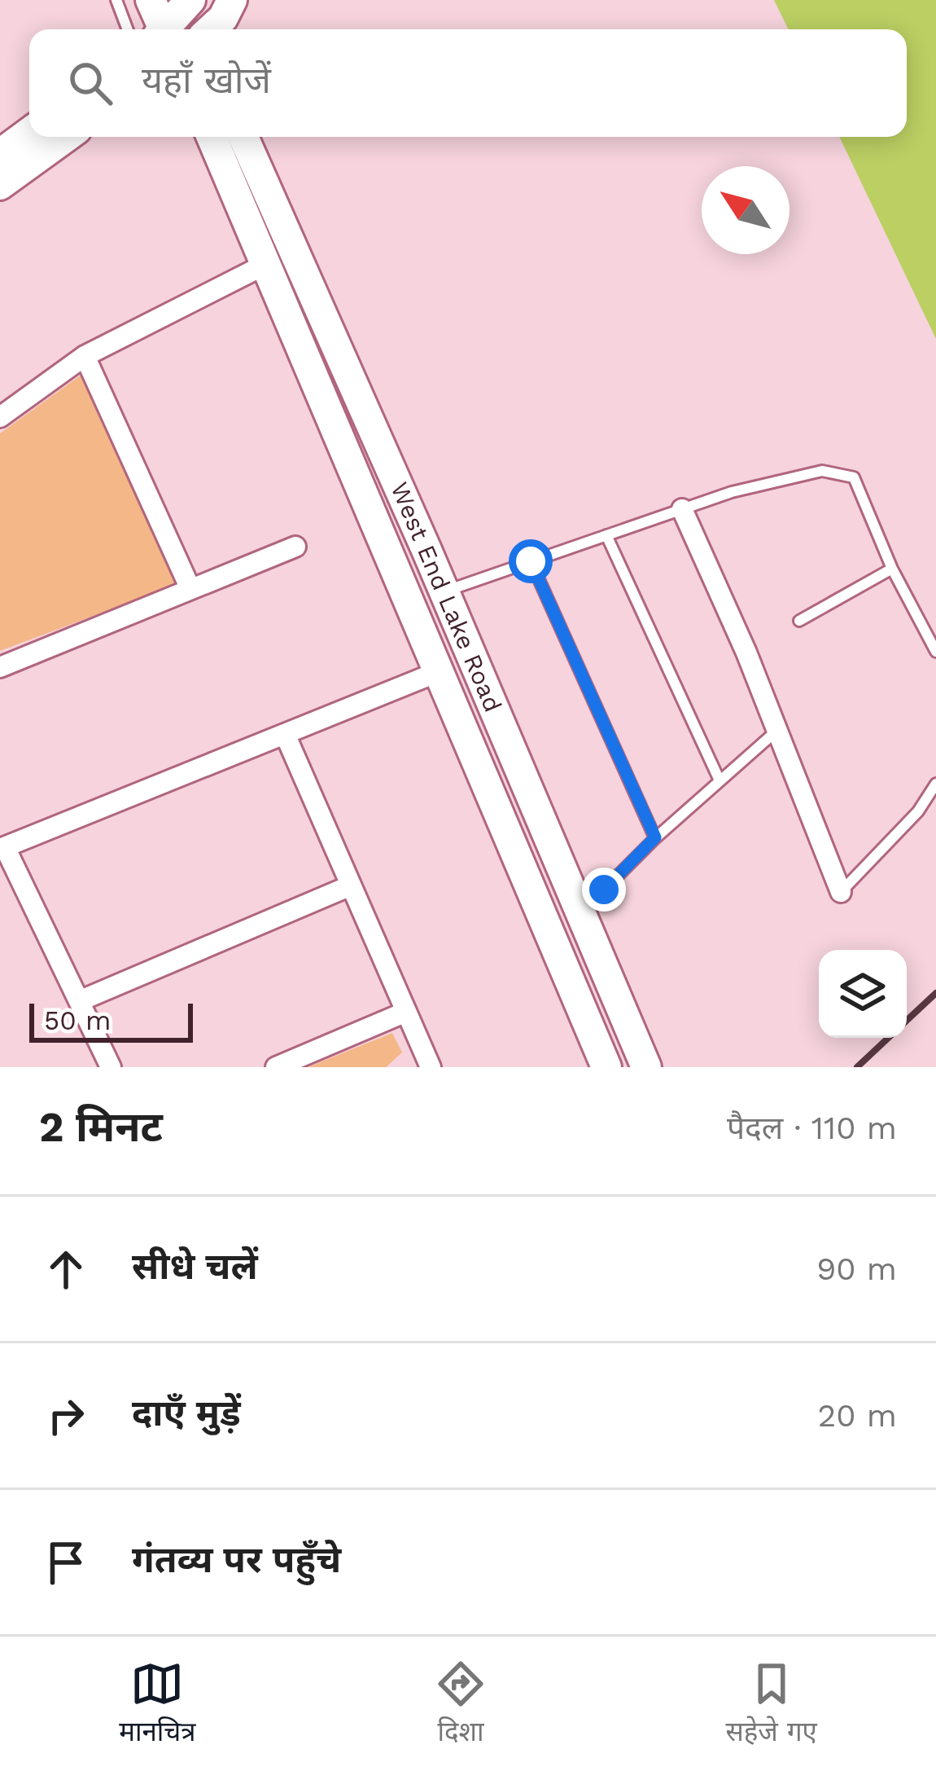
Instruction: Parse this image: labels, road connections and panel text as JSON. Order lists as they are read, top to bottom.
{
  "streets": {
    "street": ["West End Lake Road"]
  },
  "scale_bar": "50 m",
  "north": "top left",
  "page": {
    "search": "यहाँ खोजें",
    "scale": "50 m",
    "heading": ["2 मिनट", "पैदल · 110 m"],
    "list": [
      ["सीधे चलें", "90 m"],
      ["दाएँ मुड़ें", "20 m"],
      "गंतव्य पर पहुँचे"
    ],
    "nav": ["मानचित्र", "दिशा", "सहेजे गए"]
  }
}
